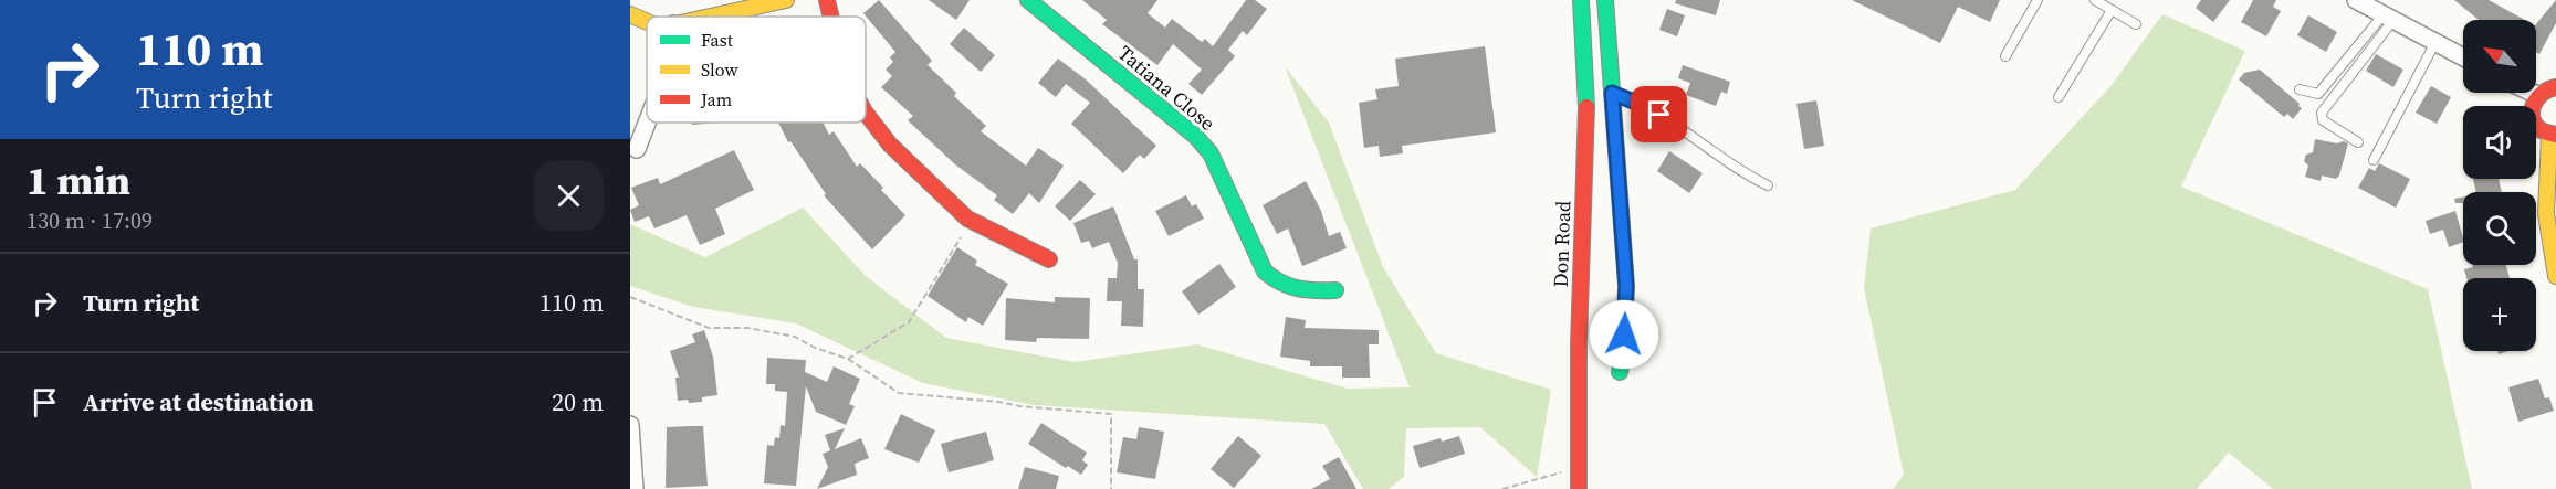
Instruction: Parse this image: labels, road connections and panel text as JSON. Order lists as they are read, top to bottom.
{
  "streets": {
    "street": ["Tatiana Close", "Don Road"]
  },
  "legend": ["Fast", "Slow", "Jam"],
  "north": "top left",
  "page": {
    "turn": ["110 m", "Turn right"],
    "map_buttons": "+",
    "heading": ["1 min", "130 m · 17:09"],
    "list": [
      {
        "name": "Turn right",
        "value": "110 m"
      },
      {
        "name": "Arrive at destination",
        "value": "20 m"
      }
    ]
  }
}
